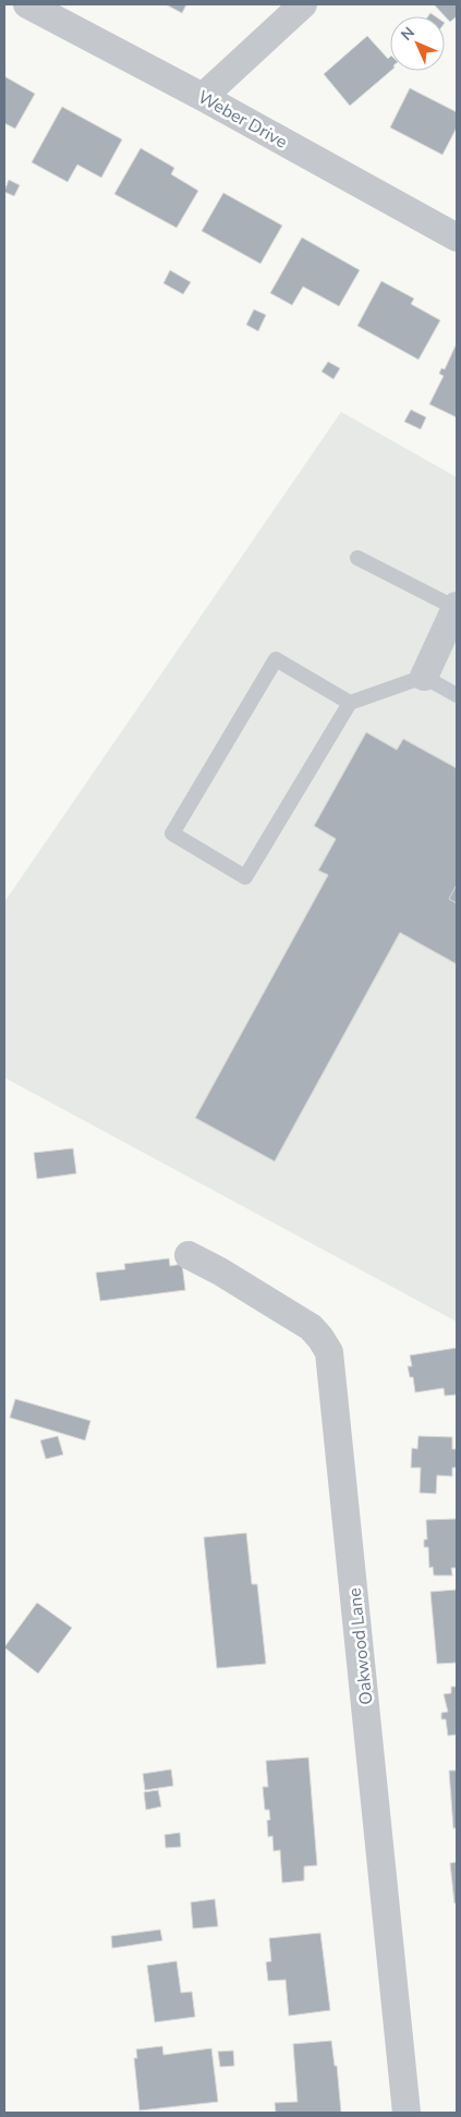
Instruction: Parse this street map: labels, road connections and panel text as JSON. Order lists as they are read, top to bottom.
{
  "streets": {
    "street": ["Weber Drive", "Oakwood Lane"]
  },
  "north": "top left"
}
